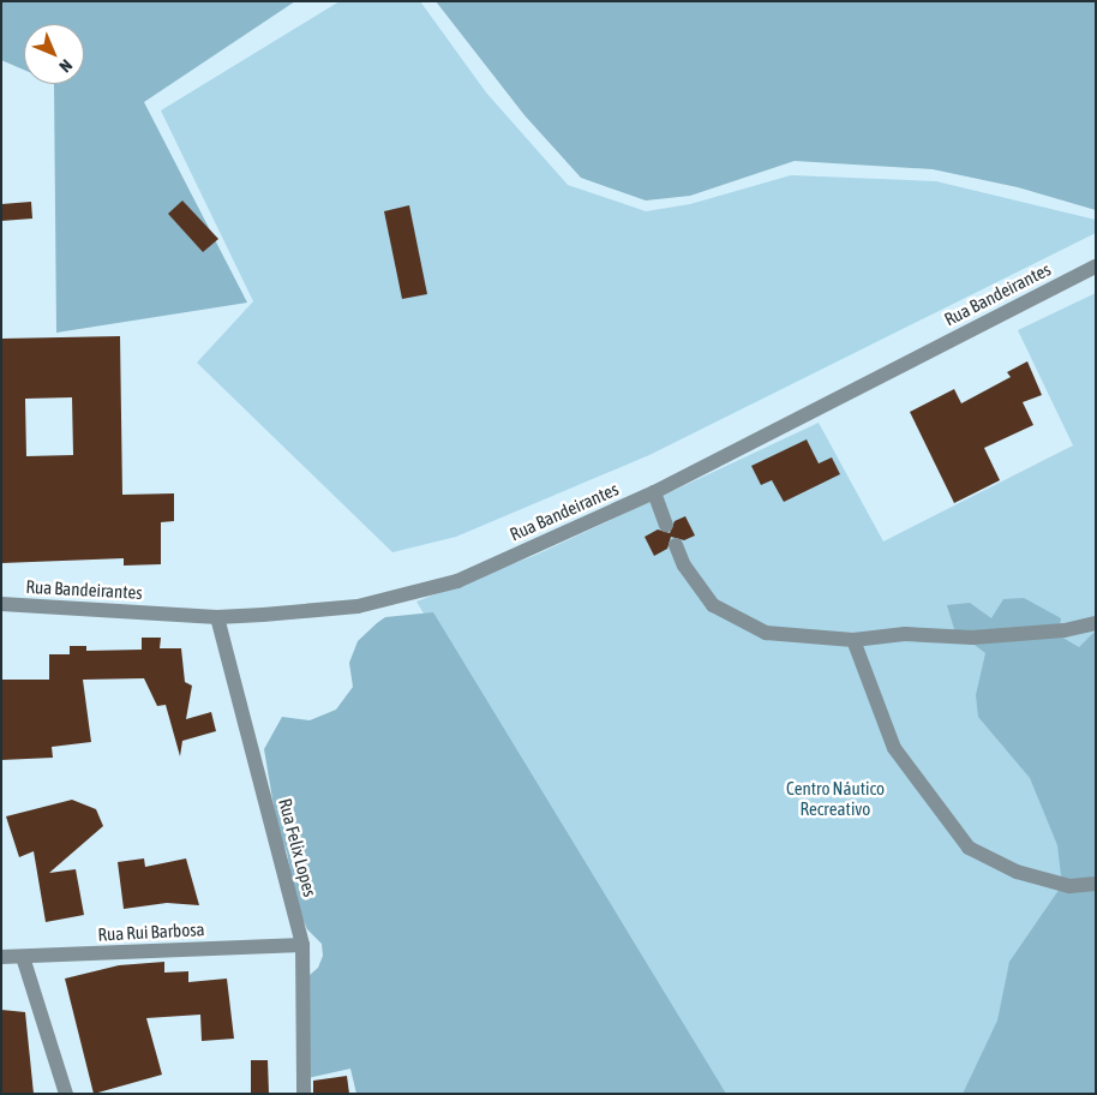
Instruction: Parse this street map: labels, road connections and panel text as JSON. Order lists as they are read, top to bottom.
{
  "streets": {
    "street": ["Rua Bandeirantes", "Rua Felix Lopes", "Rua Rui Barbosa"]
  },
  "crossings": [
    ["Rua Bandeirantes", "Rua Felix Lopes"],
    ["Rua Felix Lopes", "Rua Rui Barbosa"]
  ],
  "parks": ["Centro Náutico Recreativo"],
  "north": "bottom right"
}
